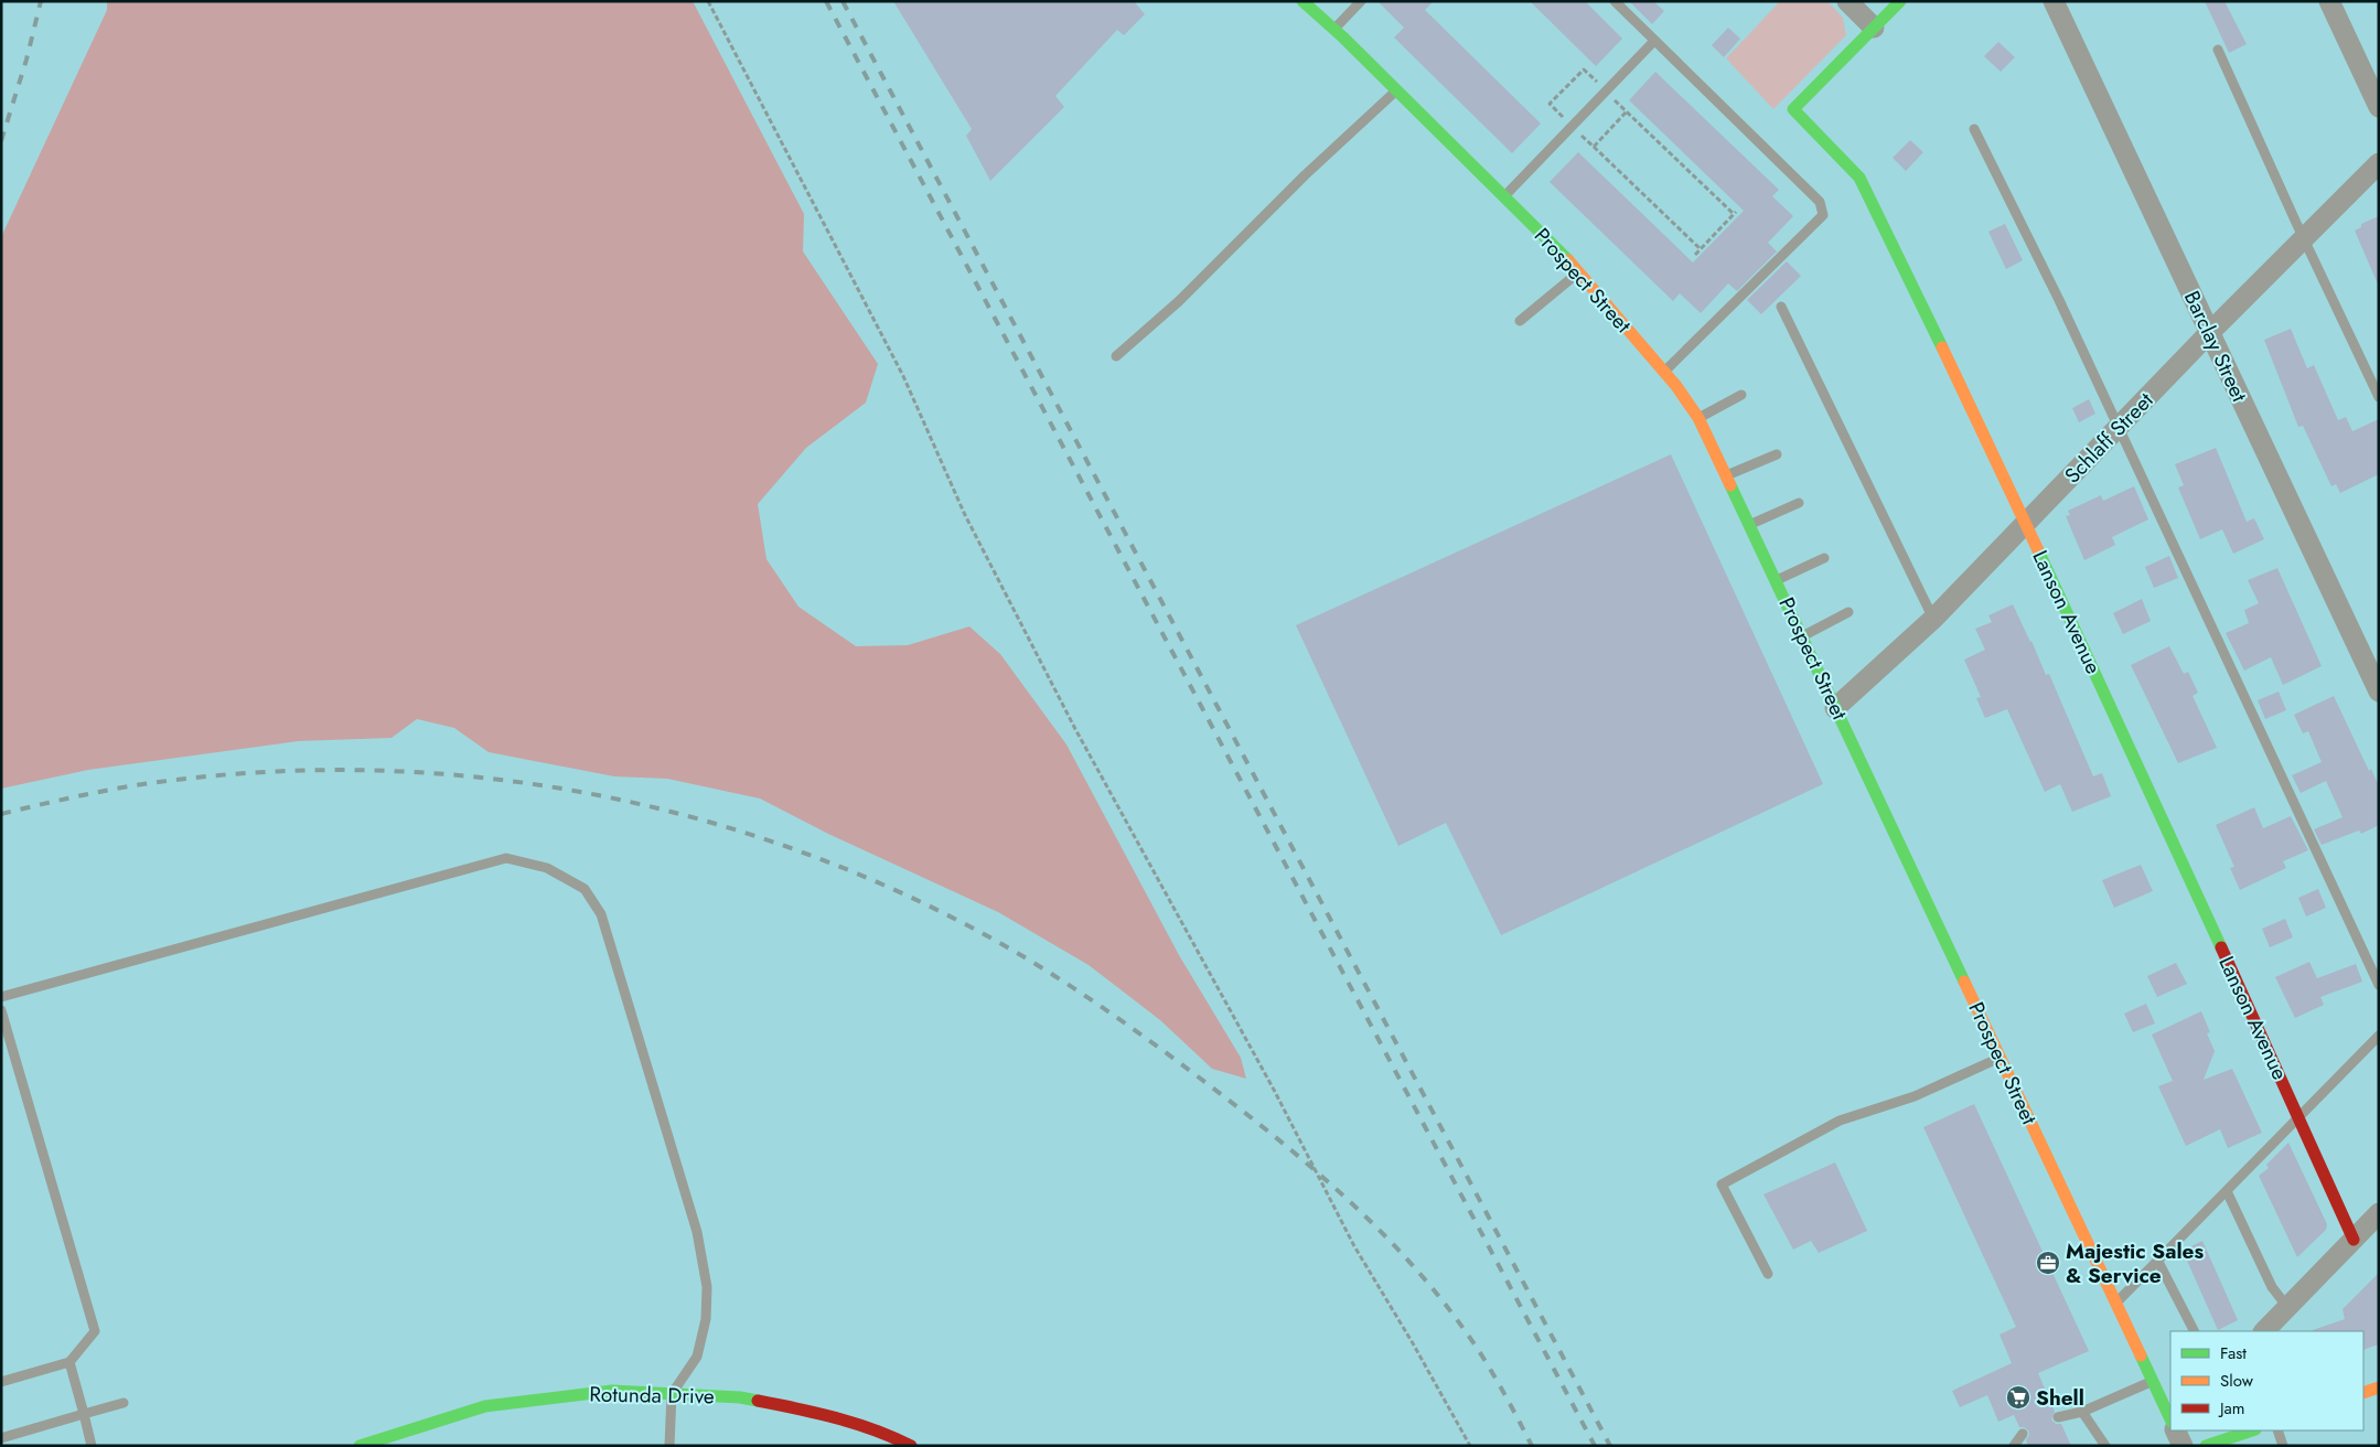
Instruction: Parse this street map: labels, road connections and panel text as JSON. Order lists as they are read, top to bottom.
{
  "streets": {
    "street": [
      "Prospect Street",
      "Barclay Street",
      "Schlaff Street",
      "Lanson Avenue",
      "Rotunda Drive"
    ]
  },
  "crossings": [
    ["Prospect Street", "Schlaff Street"],
    ["Barclay Street", "Schlaff Street"],
    ["Schlaff Street", "Lanson Avenue"]
  ],
  "places": {
    "office": ["Majestic Sales & Service"],
    "supermarket": ["Shell"]
  },
  "legend": ["Fast", "Slow", "Jam"]
}
